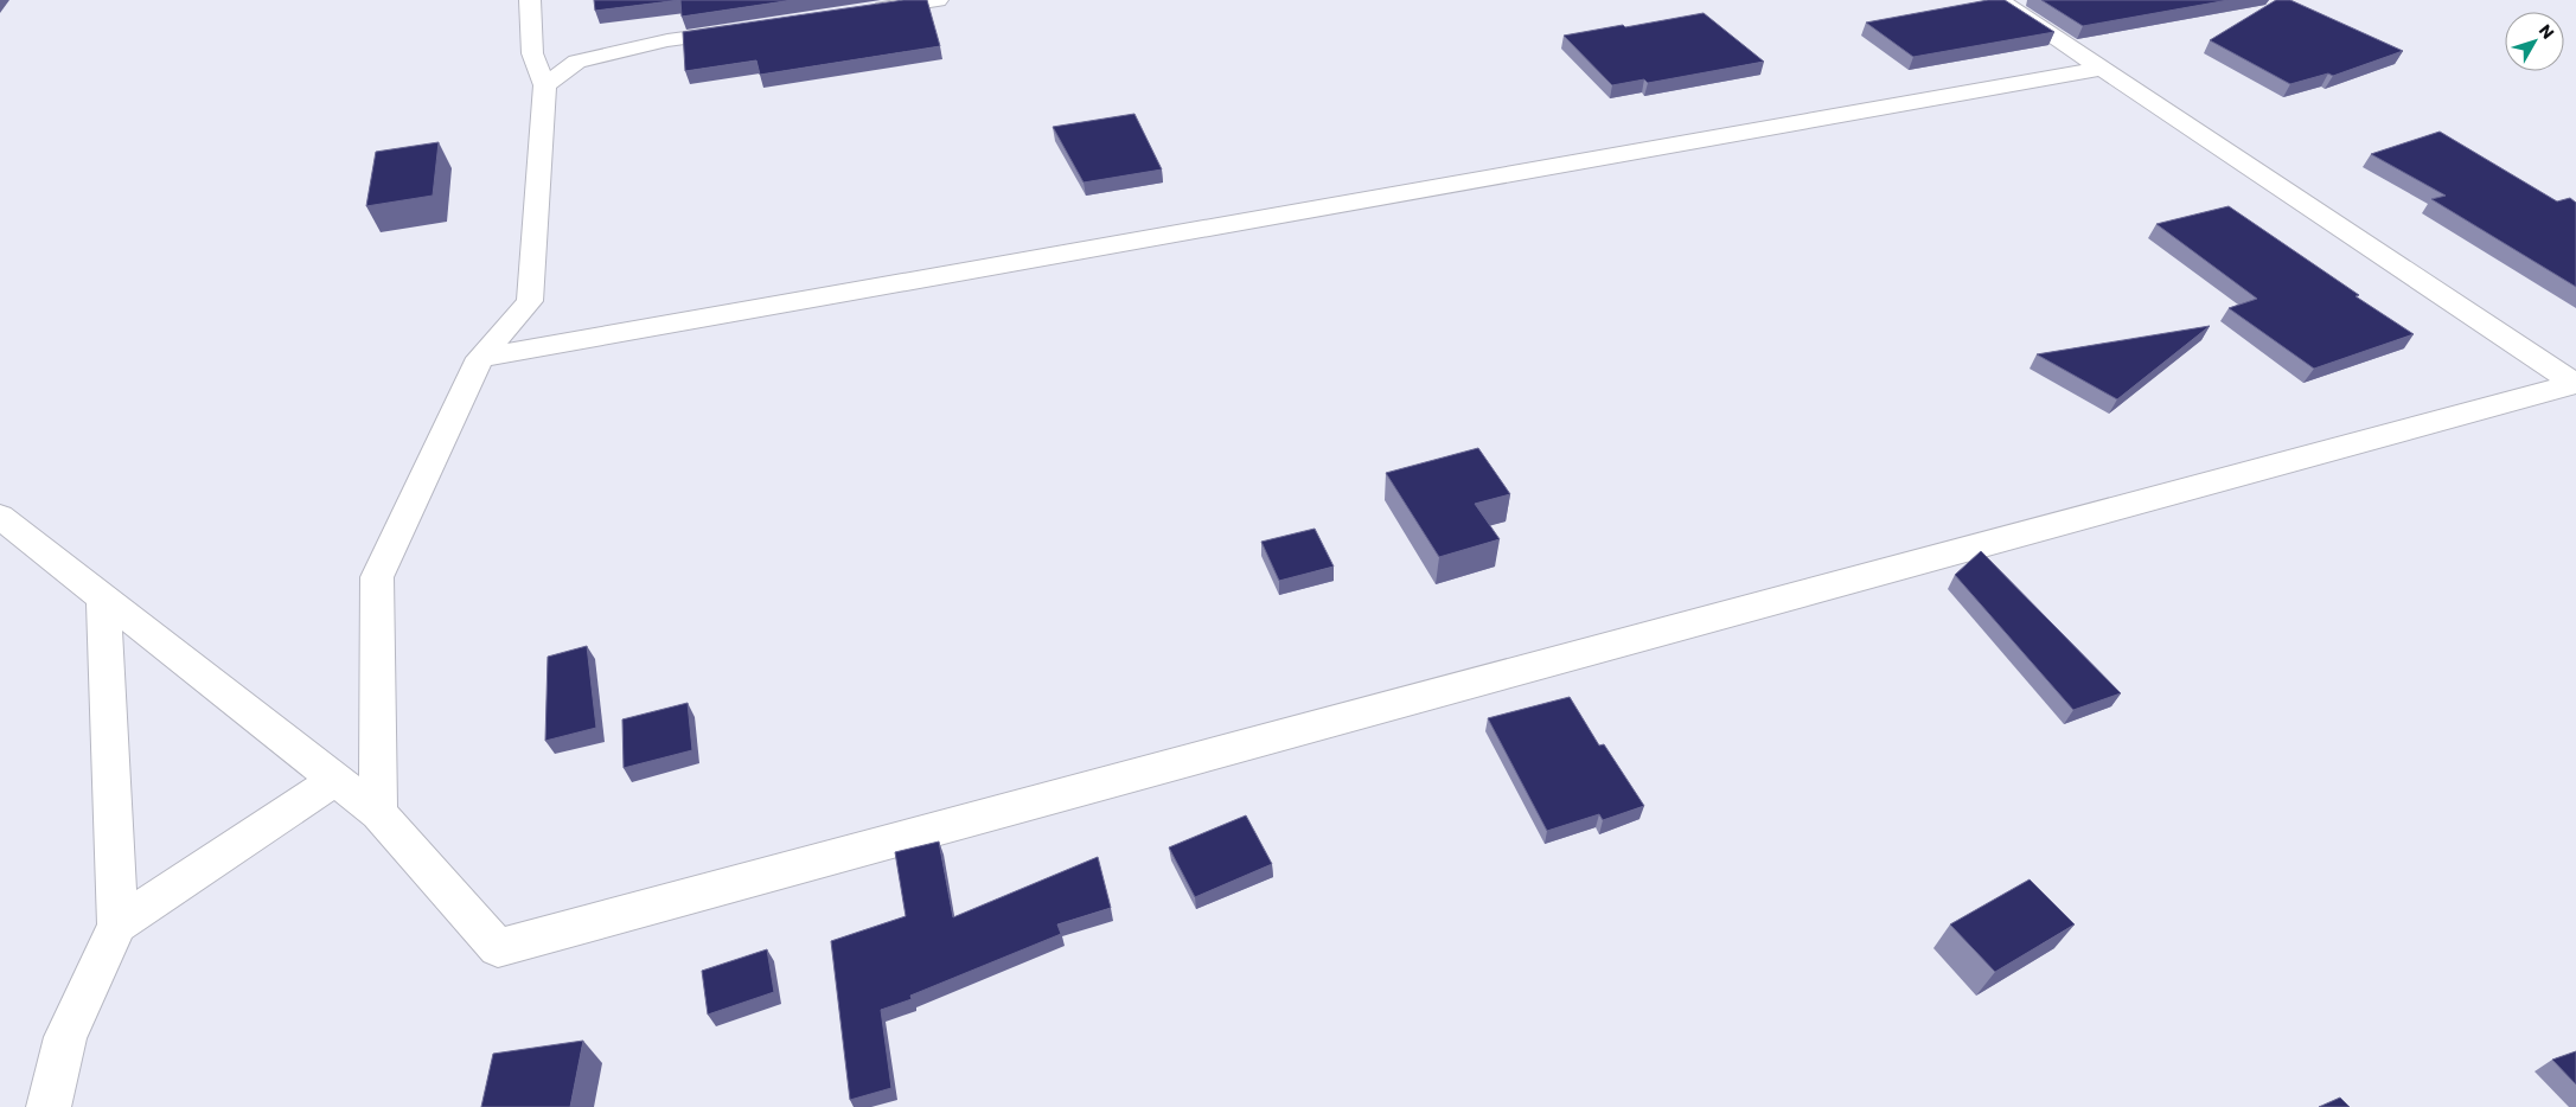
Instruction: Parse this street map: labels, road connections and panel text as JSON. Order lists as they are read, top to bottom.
{
  "north": "top right"
}
